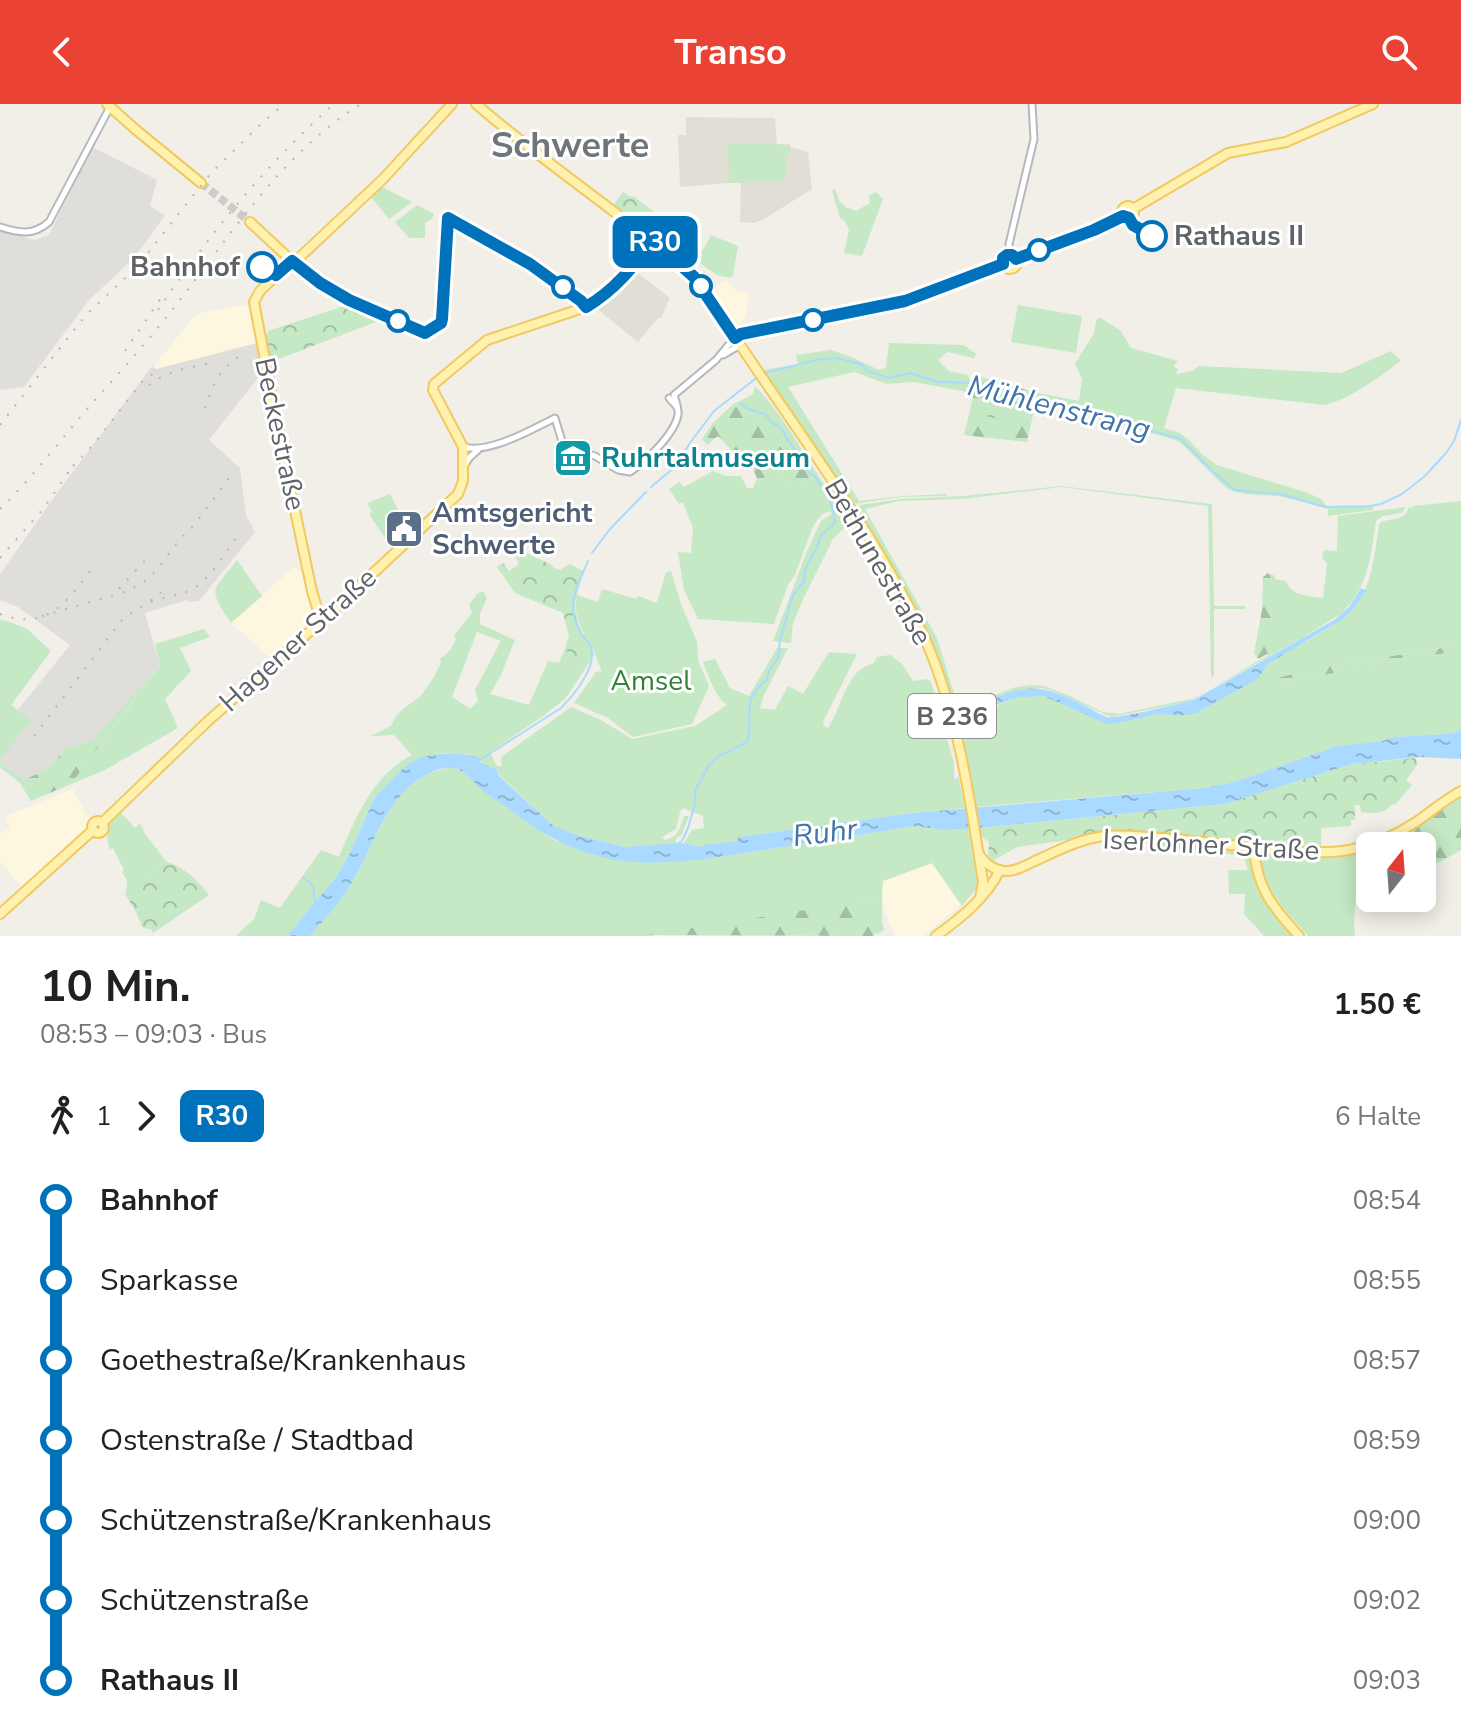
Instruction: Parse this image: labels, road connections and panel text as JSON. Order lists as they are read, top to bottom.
{
  "streets": {
    "main road": [
      "Beckestraße",
      "Bethunestraße",
      "Hagener Straße",
      "B 236",
      "Iserlohner Straße"
    ]
  },
  "crossings": [
    ["Beckestraße", "Hagener Straße"],
    ["Bethunestraße", "B 236"]
  ],
  "districts": ["Schwerte"],
  "water": ["Mühlenstrang", "Ruhr"],
  "parks": ["Amsel"],
  "places": {
    "other": ["Rathaus II", "Bahnhof"],
    "museum": ["Ruhrtalmuseum"],
    "public building": ["Amtsgericht Schwerte"]
  },
  "lines": ["bus line R30"],
  "north": "top",
  "page": {
    "header": "Transo",
    "on_map": "R30",
    "heading": ["10 Min.", "08:53 – 09:03 · Bus", "1.50 €"],
    "legs": ["1", "R30", "6 Halte"],
    "list": [
      {
        "name": "Bahnhof",
        "value": "08:54"
      },
      {
        "name": "Sparkasse",
        "value": "08:55"
      },
      {
        "name": "Goethestraße/Krankenhaus",
        "value": "08:57"
      },
      {
        "name": "Ostenstraße / Stadtbad",
        "value": "08:59"
      },
      {
        "name": "Schützenstraße/Krankenhaus",
        "value": "09:00"
      },
      {
        "name": "Schützenstraße",
        "value": "09:02"
      },
      {
        "name": "Rathaus II",
        "value": "09:03"
      }
    ]
  }
}
